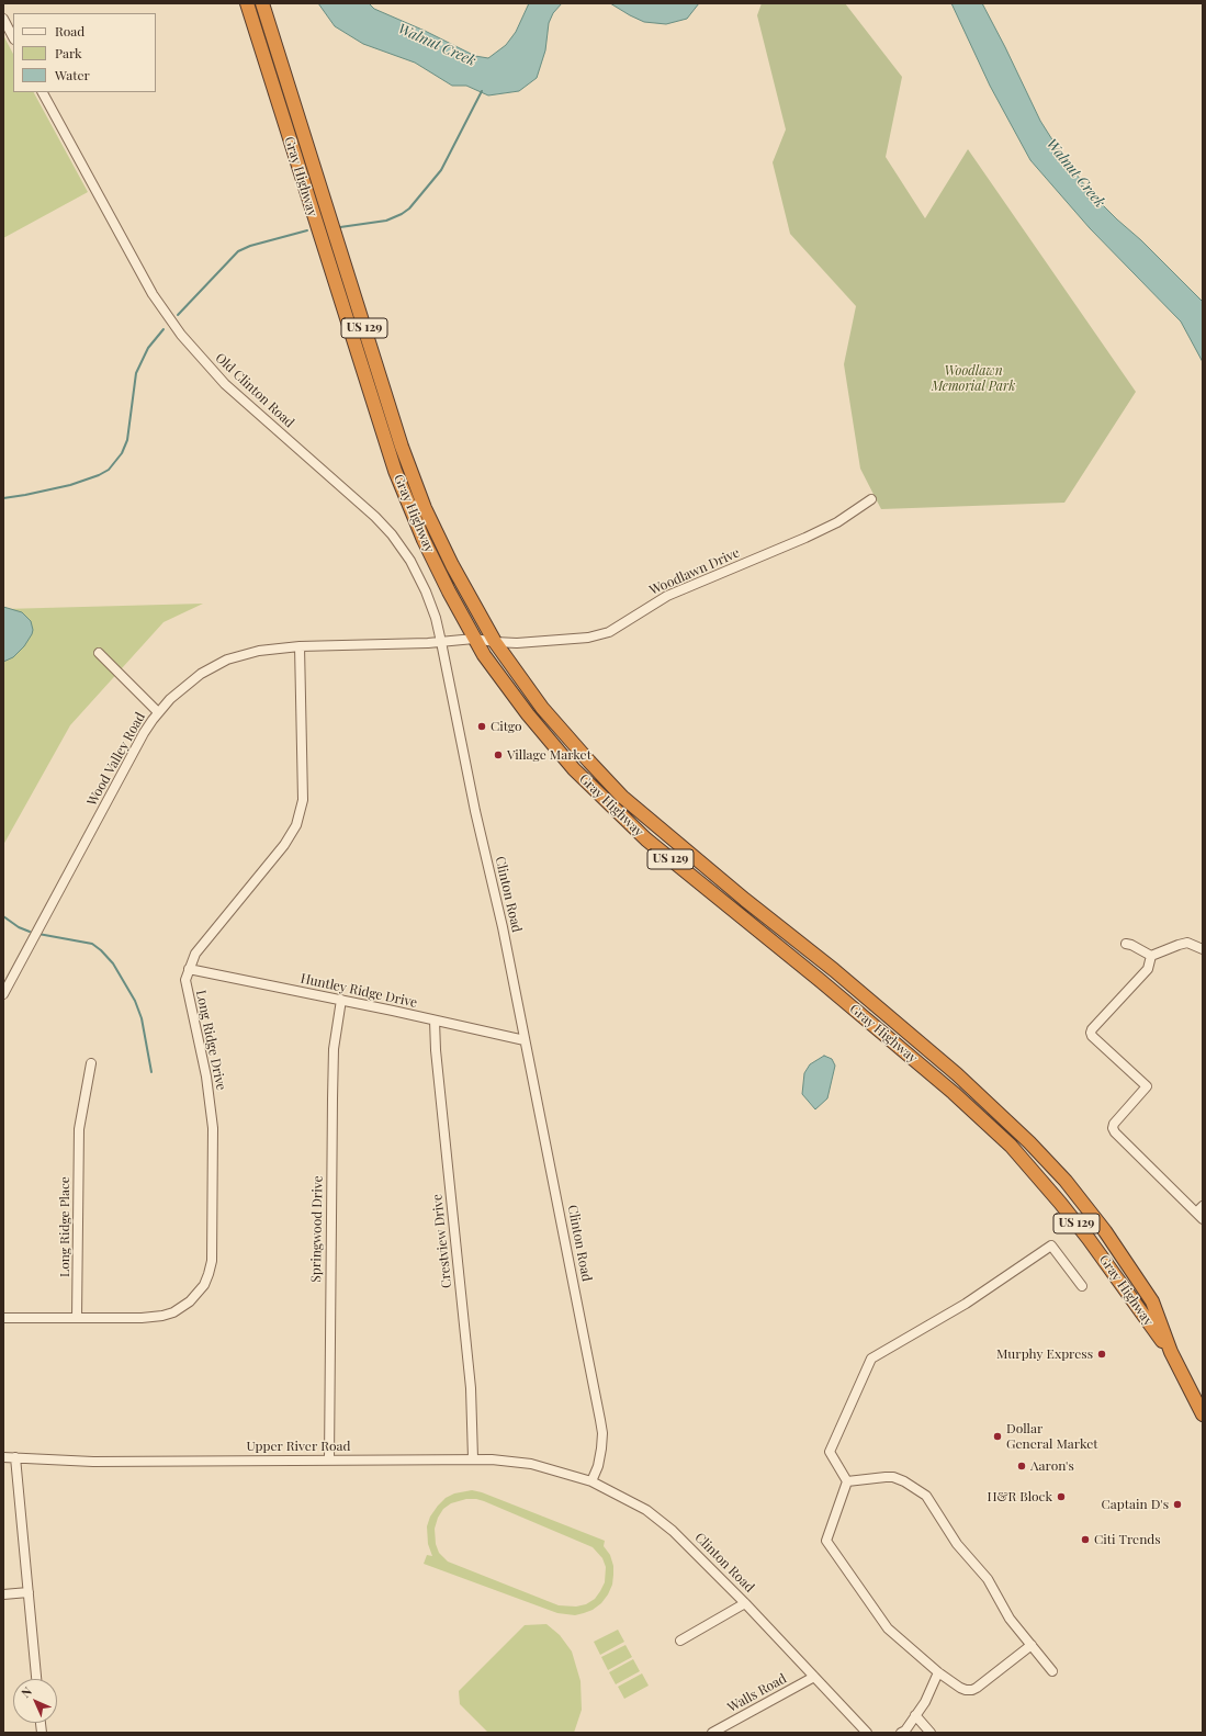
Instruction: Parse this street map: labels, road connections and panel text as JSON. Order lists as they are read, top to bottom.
{
  "streets": {
    "highway": ["Gray Highway", "US 129"],
    "street": [
      "Old Clinton Road",
      "Woodlawn Drive",
      "Wood Valley Road",
      "Clinton Road",
      "Huntley Ridge Drive",
      "Long Ridge Drive",
      "Long Ridge Place",
      "Springwood Drive",
      "Crestview Drive",
      "Upper River Road",
      "Walls Road"
    ]
  },
  "crossings": [
    ["Gray Highway", "Woodlawn Drive"],
    ["Old Clinton Road", "Wood Valley Road"],
    ["Old Clinton Road", "Clinton Road"],
    ["Wood Valley Road", "Clinton Road"],
    ["Wood Valley Road", "Long Ridge Drive"],
    ["Clinton Road", "Huntley Ridge Drive"],
    ["Clinton Road", "Upper River Road"],
    ["Clinton Road", "Walls Road"],
    ["Huntley Ridge Drive", "Long Ridge Drive"],
    ["Huntley Ridge Drive", "Springwood Drive"],
    ["Huntley Ridge Drive", "Crestview Drive"],
    ["Long Ridge Drive", "Long Ridge Place"],
    ["Springwood Drive", "Upper River Road"],
    ["Crestview Drive", "Upper River Road"]
  ],
  "water": ["Walnut Creek"],
  "parks": ["Woodlawn Memorial Park"],
  "places": [
    "Citgo",
    "Village Market",
    "Murphy Express",
    "Dollar General Market",
    "Aaron's",
    "H&R Block",
    "Captain D's",
    "Citi Trends"
  ],
  "legend": ["Road", "Park", "Water"],
  "north": "top left"
}
